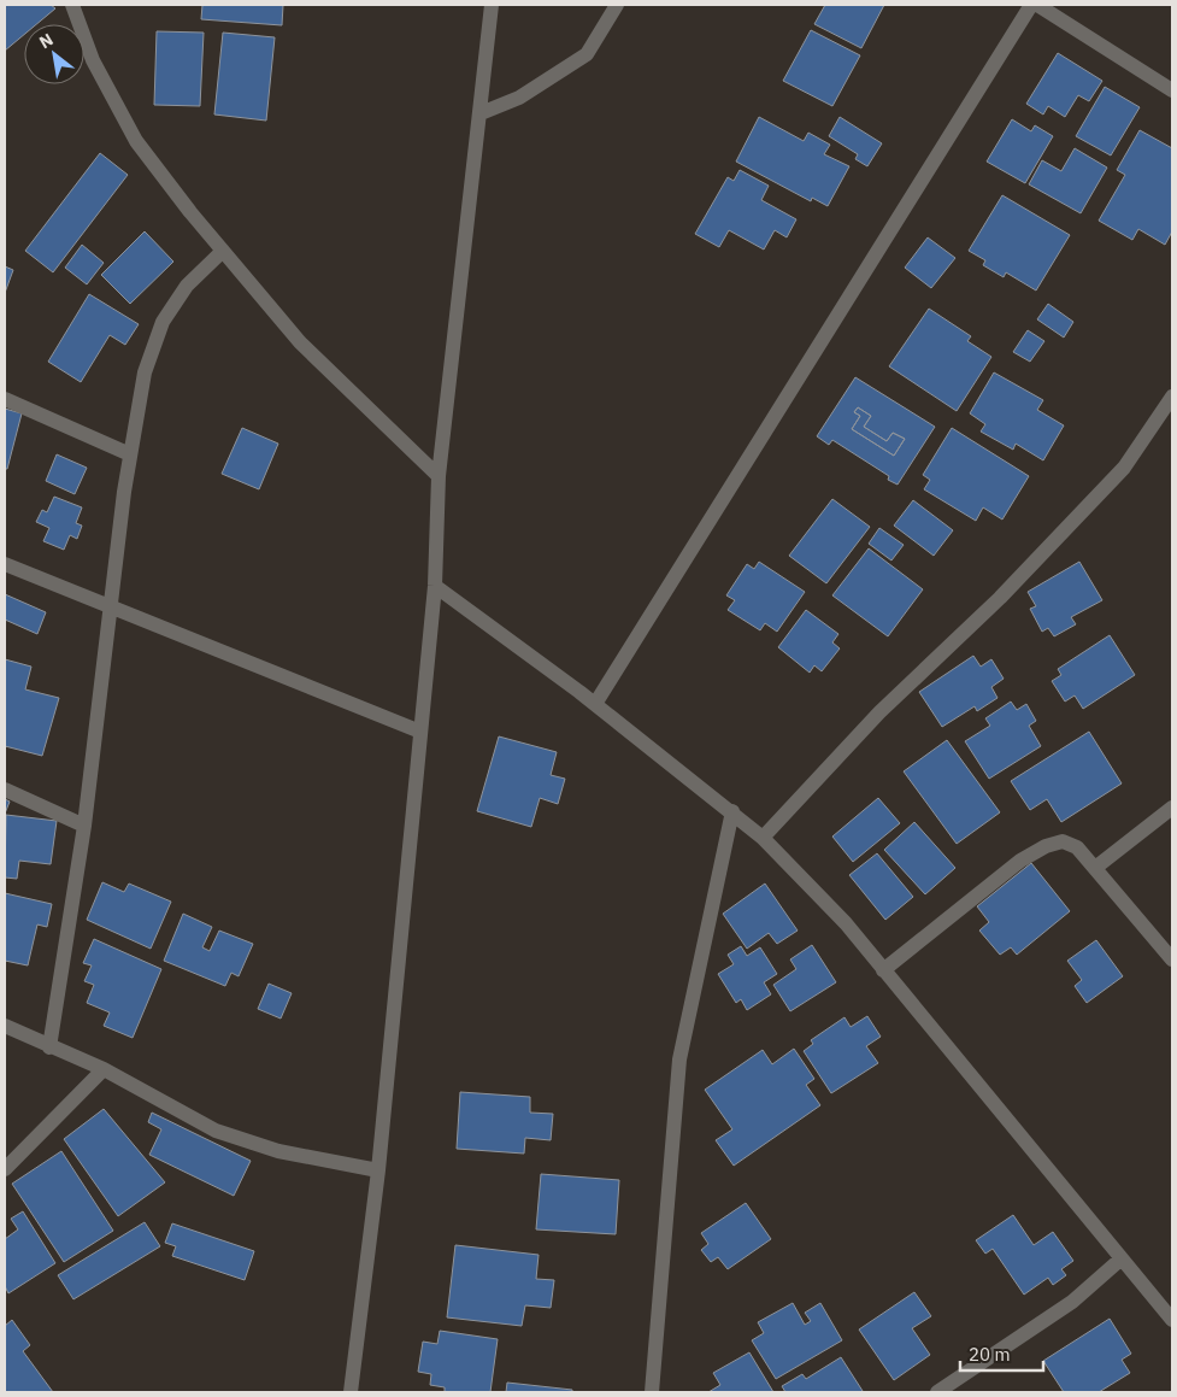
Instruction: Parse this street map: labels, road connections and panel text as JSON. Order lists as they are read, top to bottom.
{
  "scale_bar": "20 m",
  "north": "top left"
}
